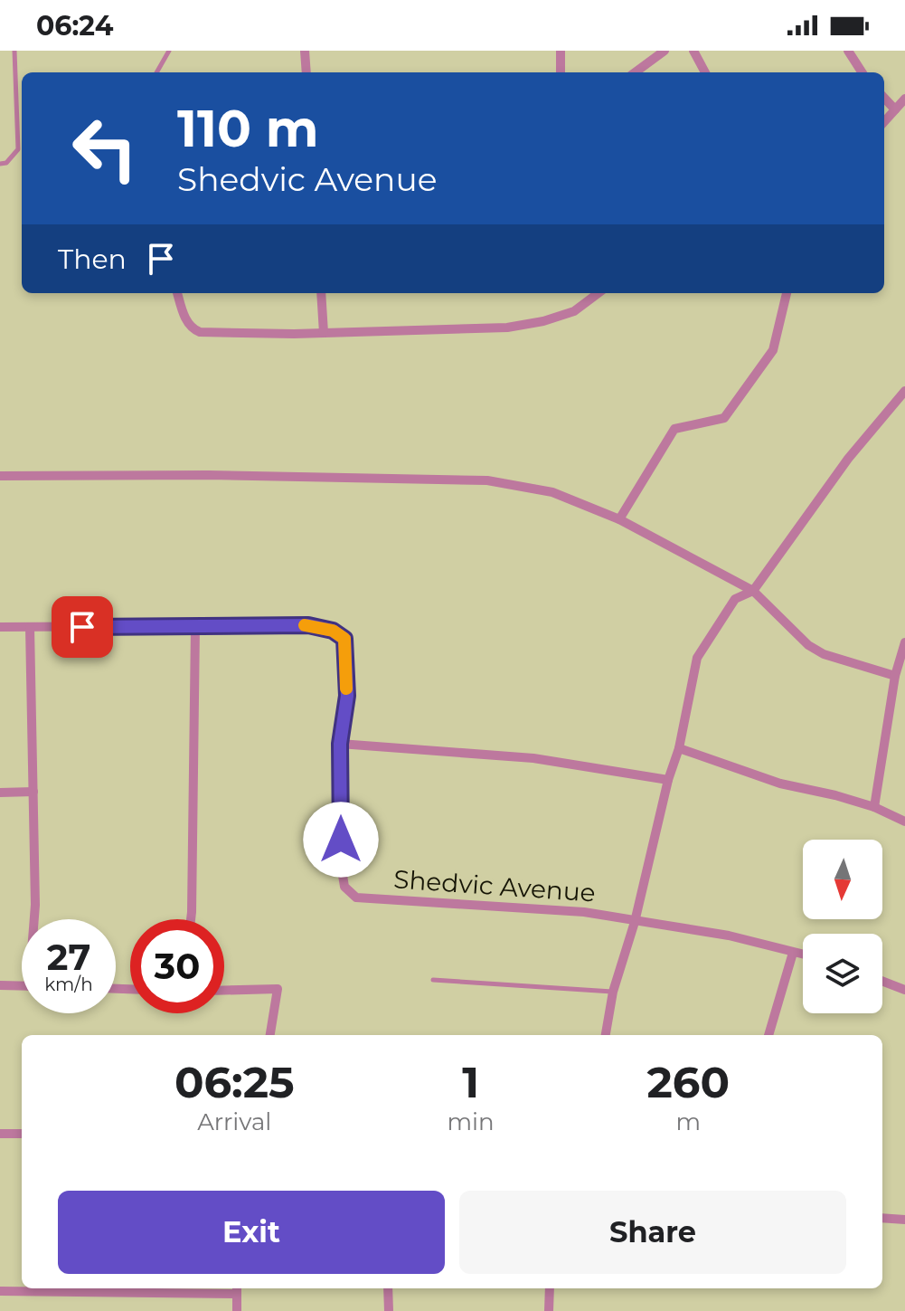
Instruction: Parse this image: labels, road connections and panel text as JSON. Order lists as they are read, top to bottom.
{
  "streets": {
    "street": ["Shedvic Avenue"]
  },
  "north": "bottom",
  "page": {
    "status": "06:24",
    "turn": ["110 m", "Shedvic Avenue"],
    "then": "Then",
    "speed": "27 km/h",
    "limit": "30",
    "eta": [
      "06:25",
      "Arrival",
      "1",
      "min",
      "260",
      "m"
    ],
    "buttons": ["Exit", "Share"]
  }
}
